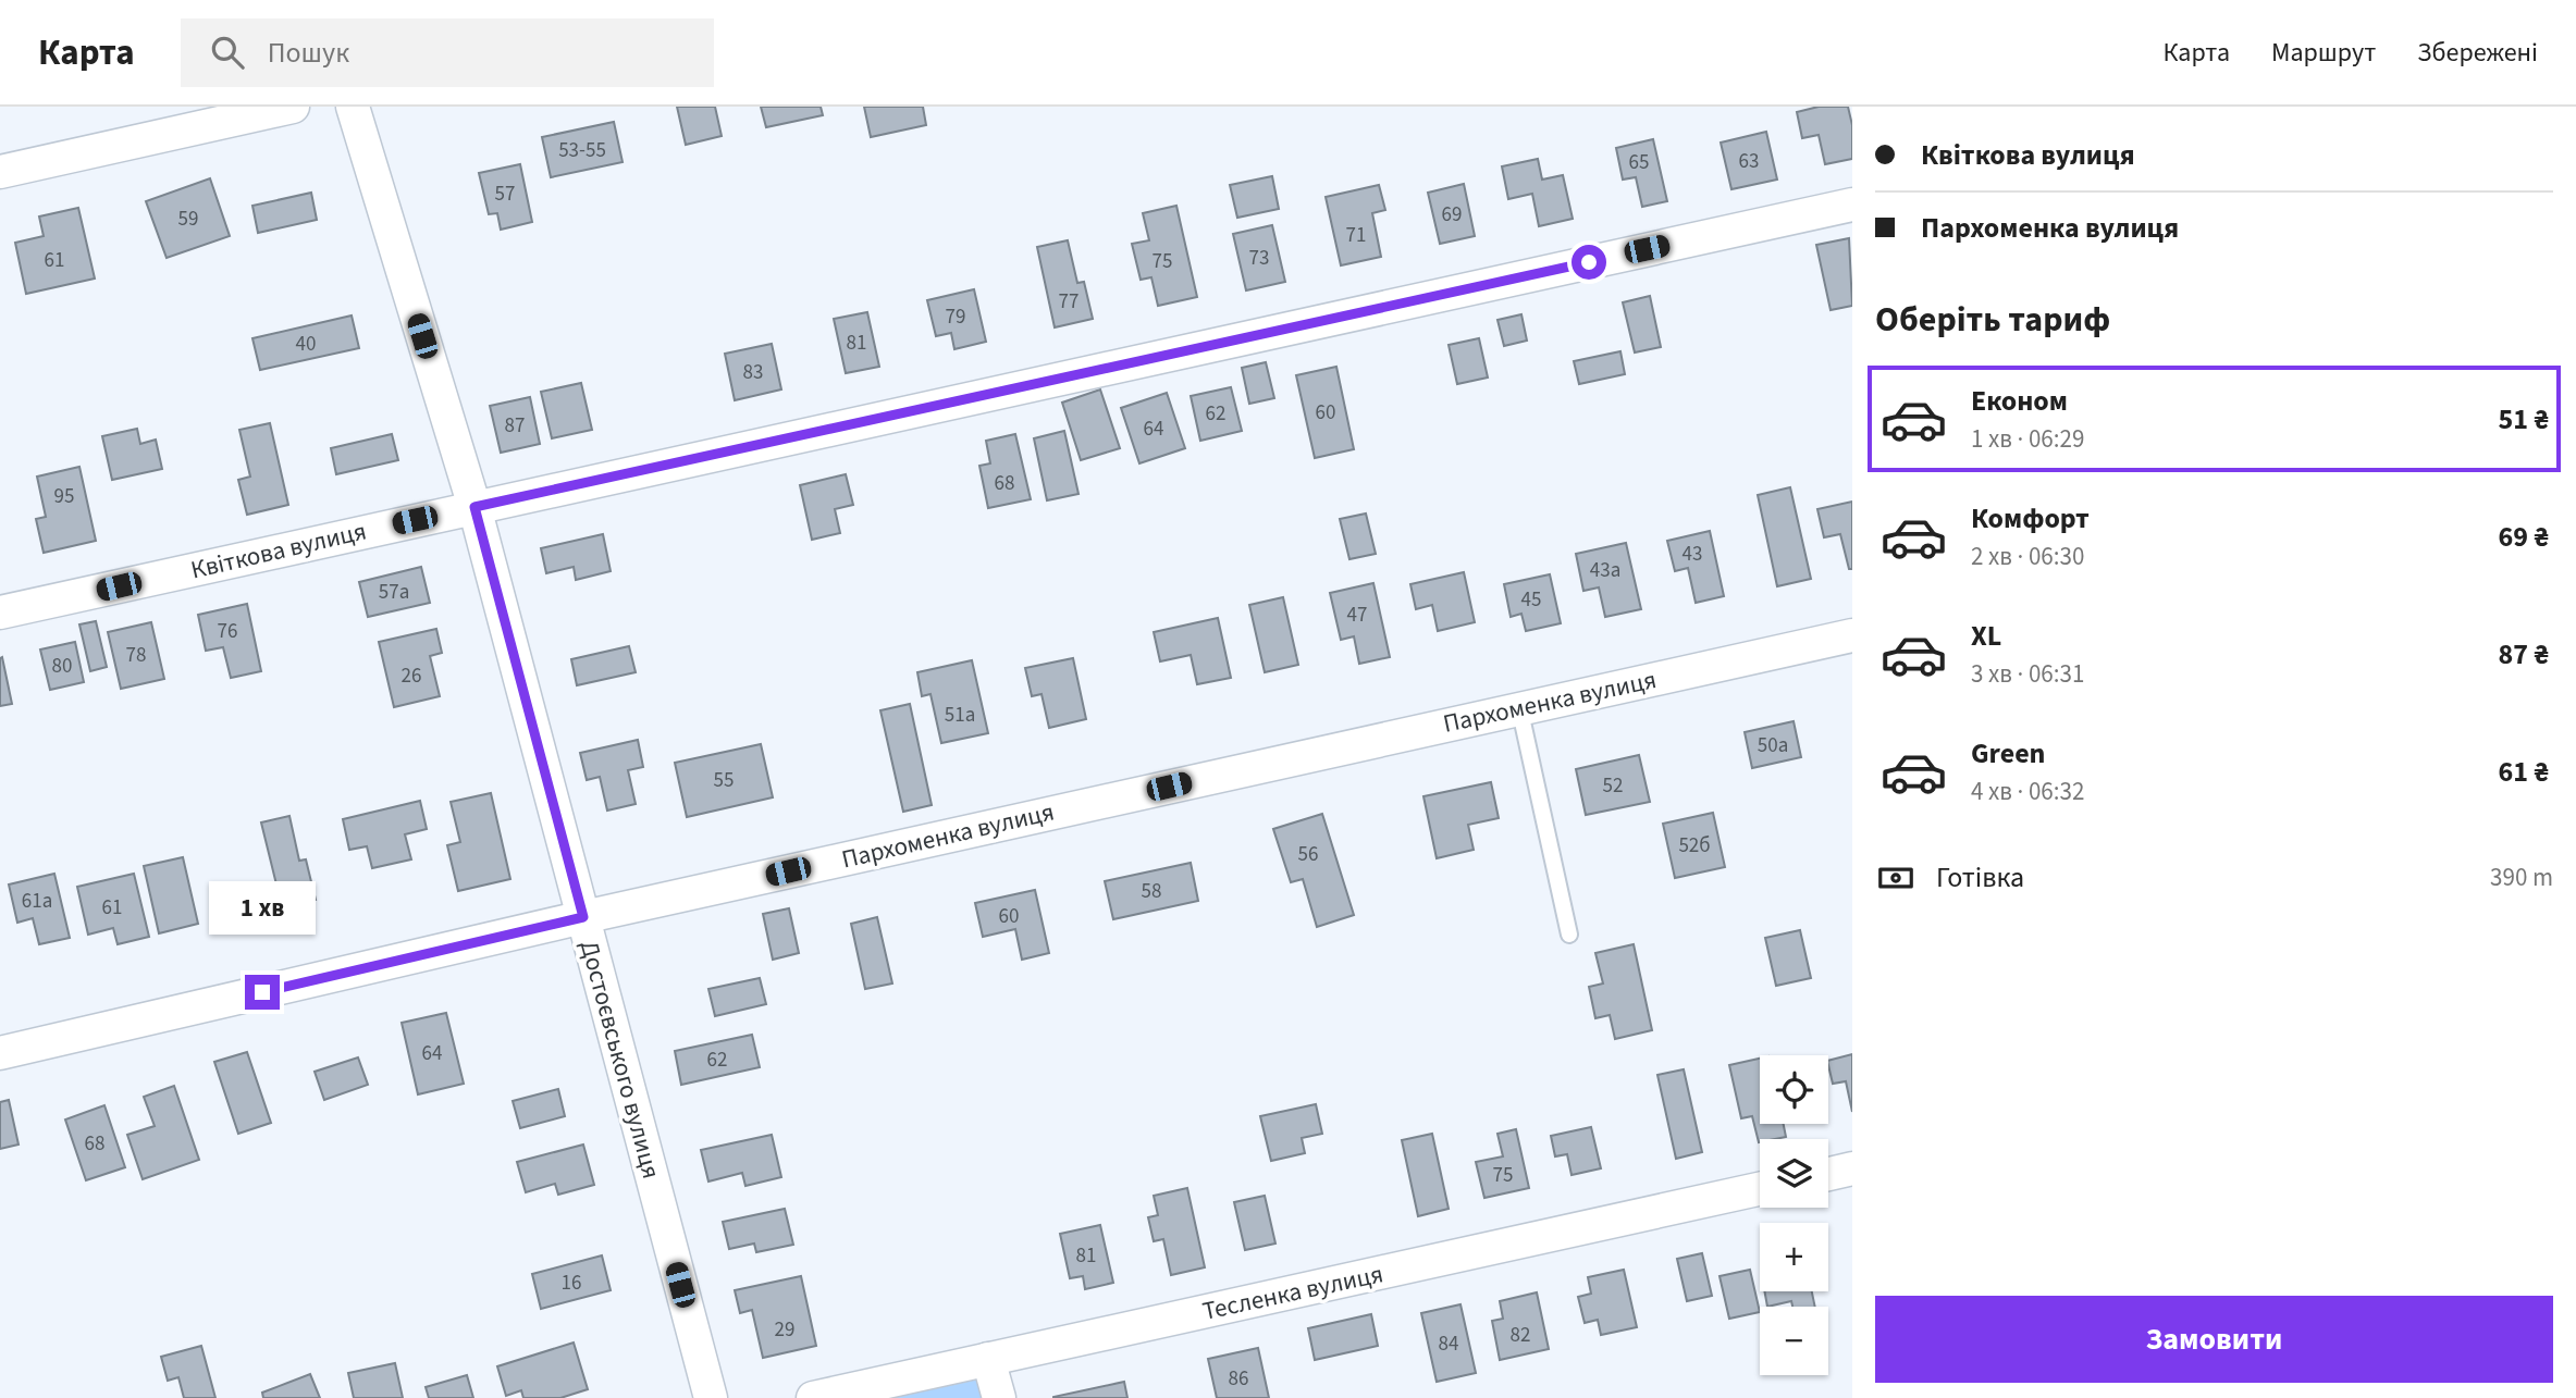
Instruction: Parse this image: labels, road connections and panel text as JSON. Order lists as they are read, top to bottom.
{
  "streets": {
    "street": [
      "Квіткова вулиця",
      "Пархоменка вулиця",
      "Достоєвського вулиця",
      "Тесленка вулиця"
    ]
  },
  "crossings": [
    ["Квіткова вулиця", "Достоєвського вулиця"],
    ["Пархоменка вулиця", "Достоєвського вулиця"]
  ],
  "house_numbers": [
    "53-55",
    "63",
    "65",
    "57",
    "69",
    "59",
    "71",
    "73",
    "61",
    "75",
    "77",
    "79",
    "81",
    "40",
    "83",
    "60",
    "62",
    "87",
    "64",
    "68",
    "95",
    "43",
    "43а",
    "57а",
    "45",
    "47",
    "76",
    "78",
    "80",
    "26",
    "51а",
    "50а",
    "55",
    "52",
    "52б",
    "56",
    "58",
    "61а",
    "61",
    "60",
    "64",
    "62",
    "68",
    "75",
    "81",
    "16",
    "29",
    "82",
    "84",
    "86"
  ],
  "page": {
    "header": "Карта",
    "search": "Пошук",
    "nav": ["Карта", "Маршрут", "Збережені"],
    "banner": ["Квіткова вулиця", "Пархоменка вулиця"],
    "heading": "Оберіть тариф",
    "list": [
      {
        "name": "Економ",
        "note": "1 хв · 06:29",
        "value": "51 ₴"
      },
      {
        "name": "Комфорт",
        "note": "2 хв · 06:30",
        "value": "69 ₴"
      },
      {
        "name": "XL",
        "note": "3 хв · 06:31",
        "value": "87 ₴"
      },
      {
        "name": "Green",
        "note": "4 хв · 06:32",
        "value": "61 ₴"
      }
    ],
    "pay": ["Готівка", "390 m"],
    "bubble": "1 хв",
    "map_buttons": ["+", "−"],
    "buttons": "Замовити"
  }
}
